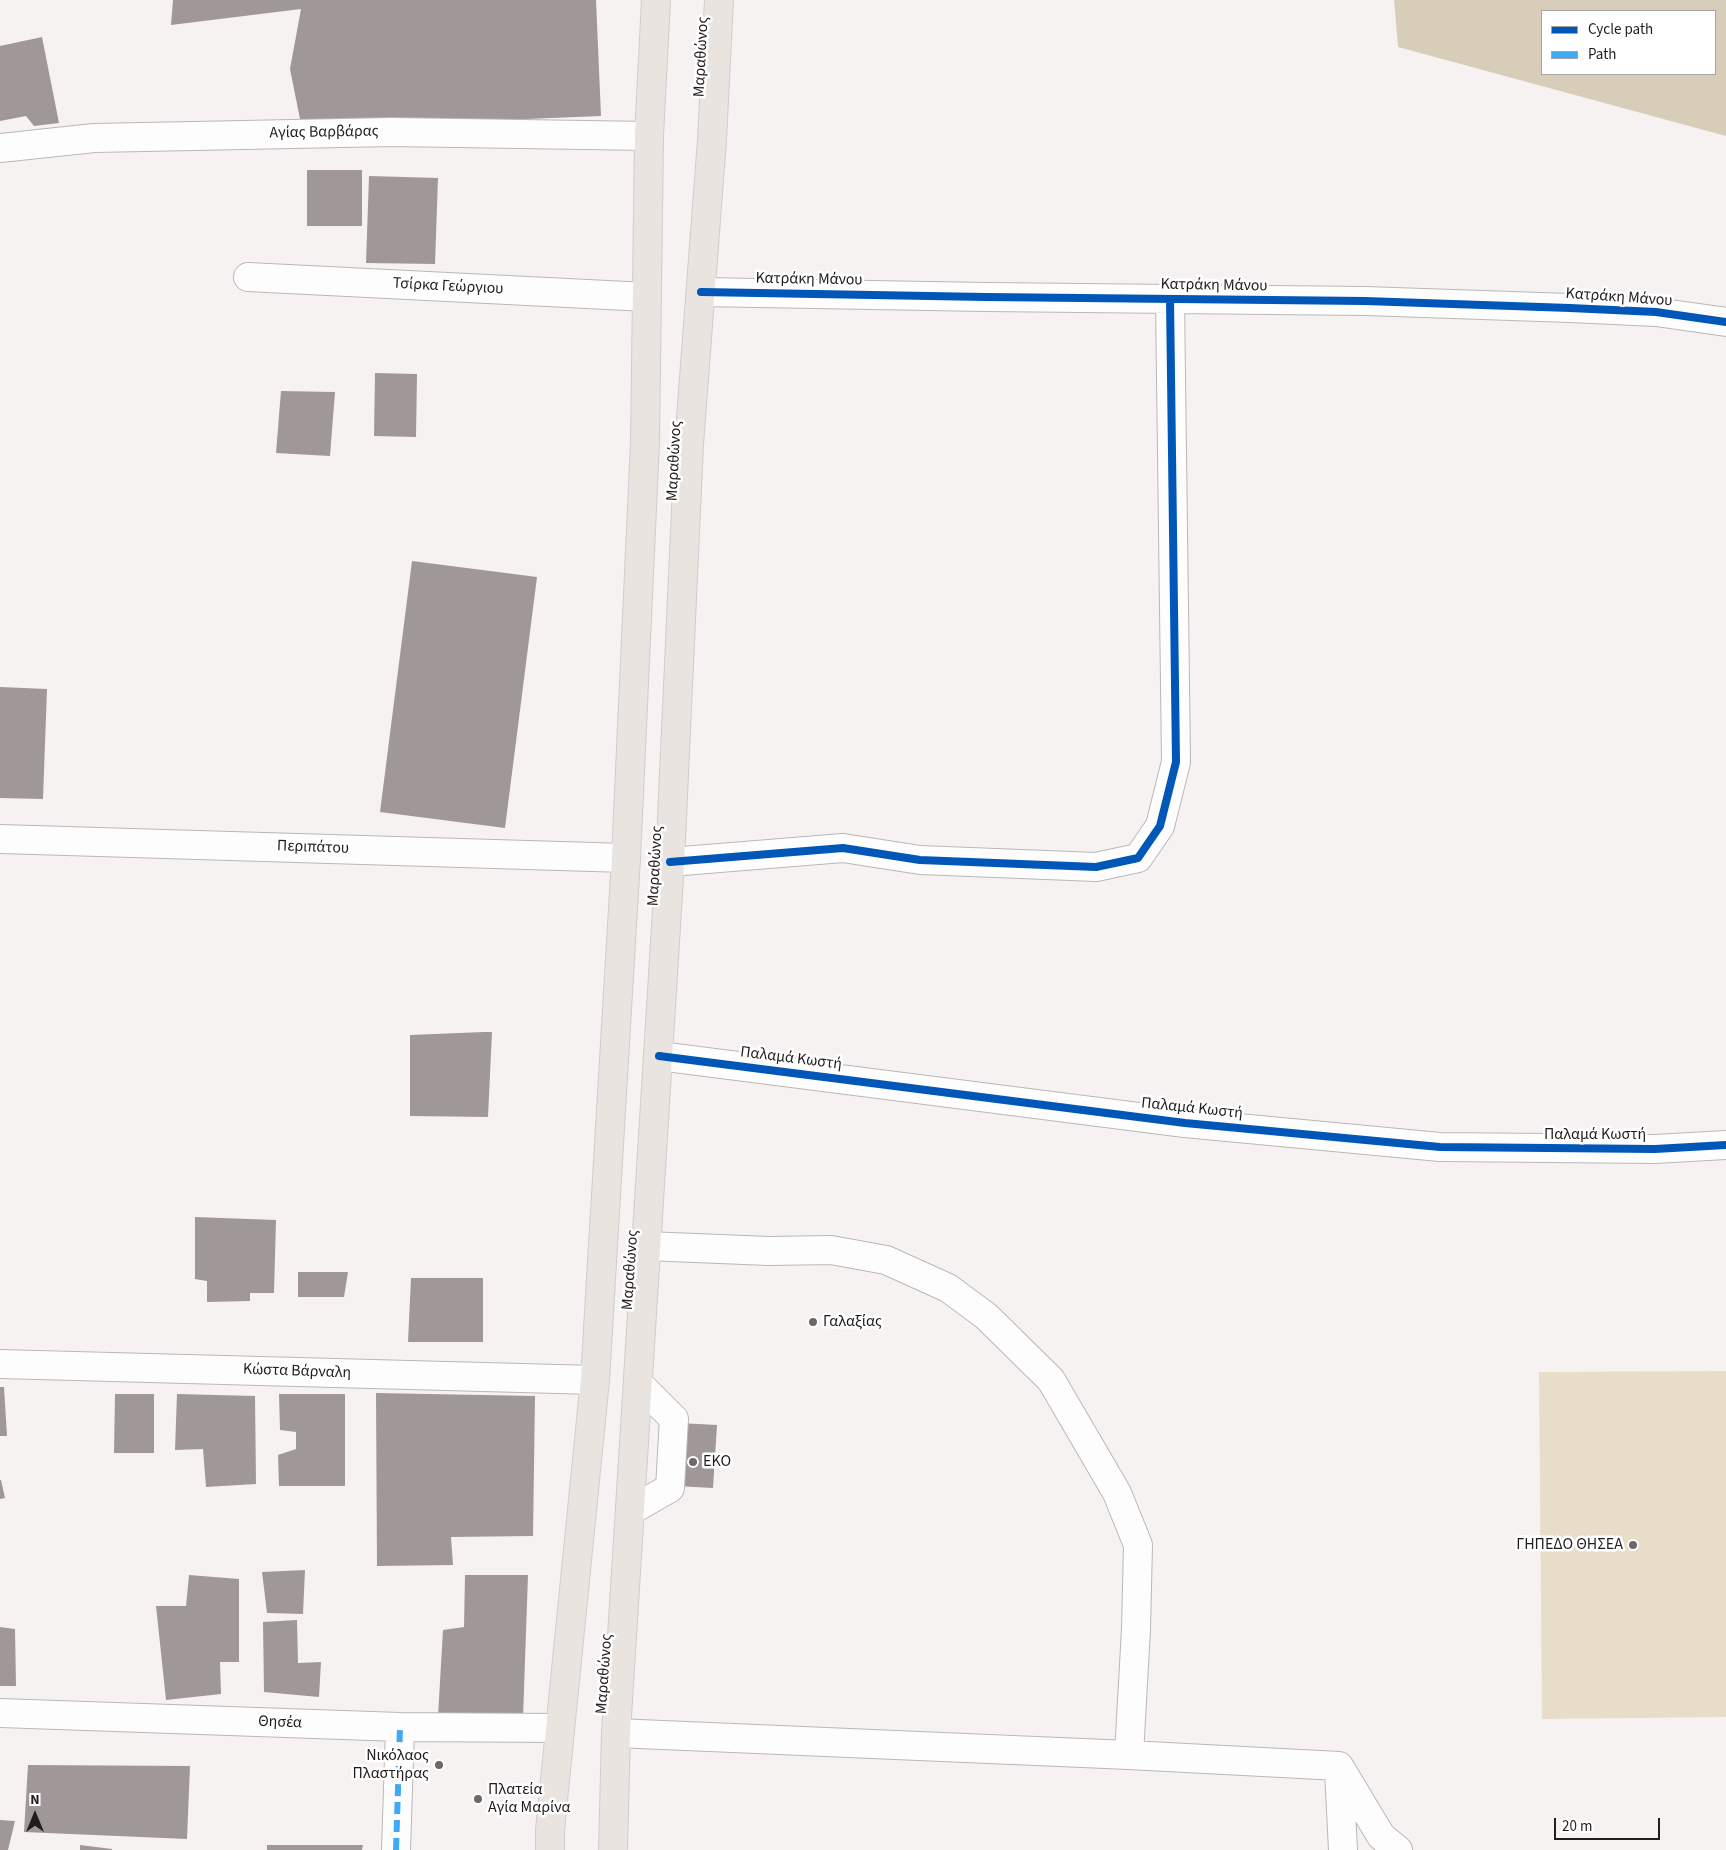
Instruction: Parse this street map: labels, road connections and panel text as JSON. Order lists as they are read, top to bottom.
{
  "streets": {
    "main road": ["Μαραθώνος"],
    "street": [
      "Αγίας Βαρβάρας",
      "Κατράκη Μάνου",
      "Τσίρκα Γεώργιου",
      "Περιπάτου",
      "Παλαμά Κωστή",
      "Κώστα Βάρναλη",
      "Θησέα"
    ]
  },
  "crossings": [
    ["Μαραθώνος", "Αγίας Βαρβάρας"],
    ["Μαραθώνος", "Κατράκη Μάνου"],
    ["Μαραθώνος", "Τσίρκα Γεώργιου"],
    ["Μαραθώνος", "Περιπάτου"],
    ["Μαραθώνος", "Παλαμά Κωστή"],
    ["Μαραθώνος", "Κώστα Βάρναλη"],
    ["Μαραθώνος", "Θησέα"]
  ],
  "places": [
    "Γαλαξίας",
    "EKO",
    "ΓΗΠΕΔΟ ΘΗΣΕΑ",
    "Νικόλαος Πλαστήρας",
    "Πλατεία Αγία Μαρίνα"
  ],
  "legend": ["Cycle path", "Path"],
  "scale_bar": "20 m",
  "north": "top"
}
